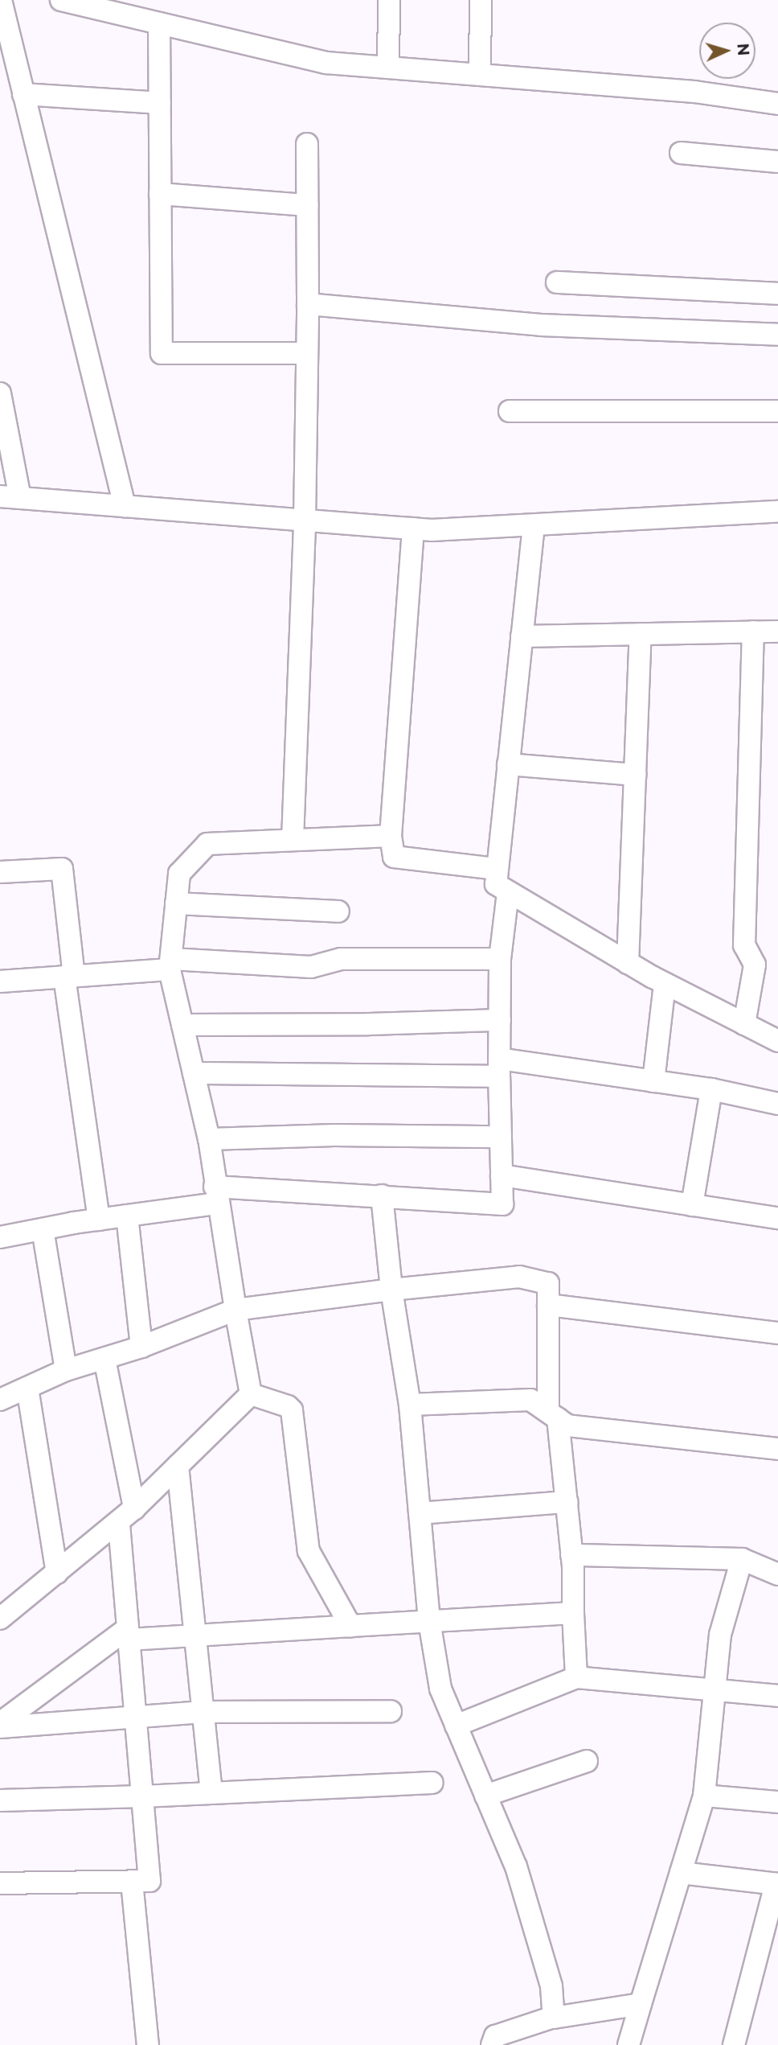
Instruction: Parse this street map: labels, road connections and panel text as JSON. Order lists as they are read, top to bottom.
{
  "north": "right"
}
